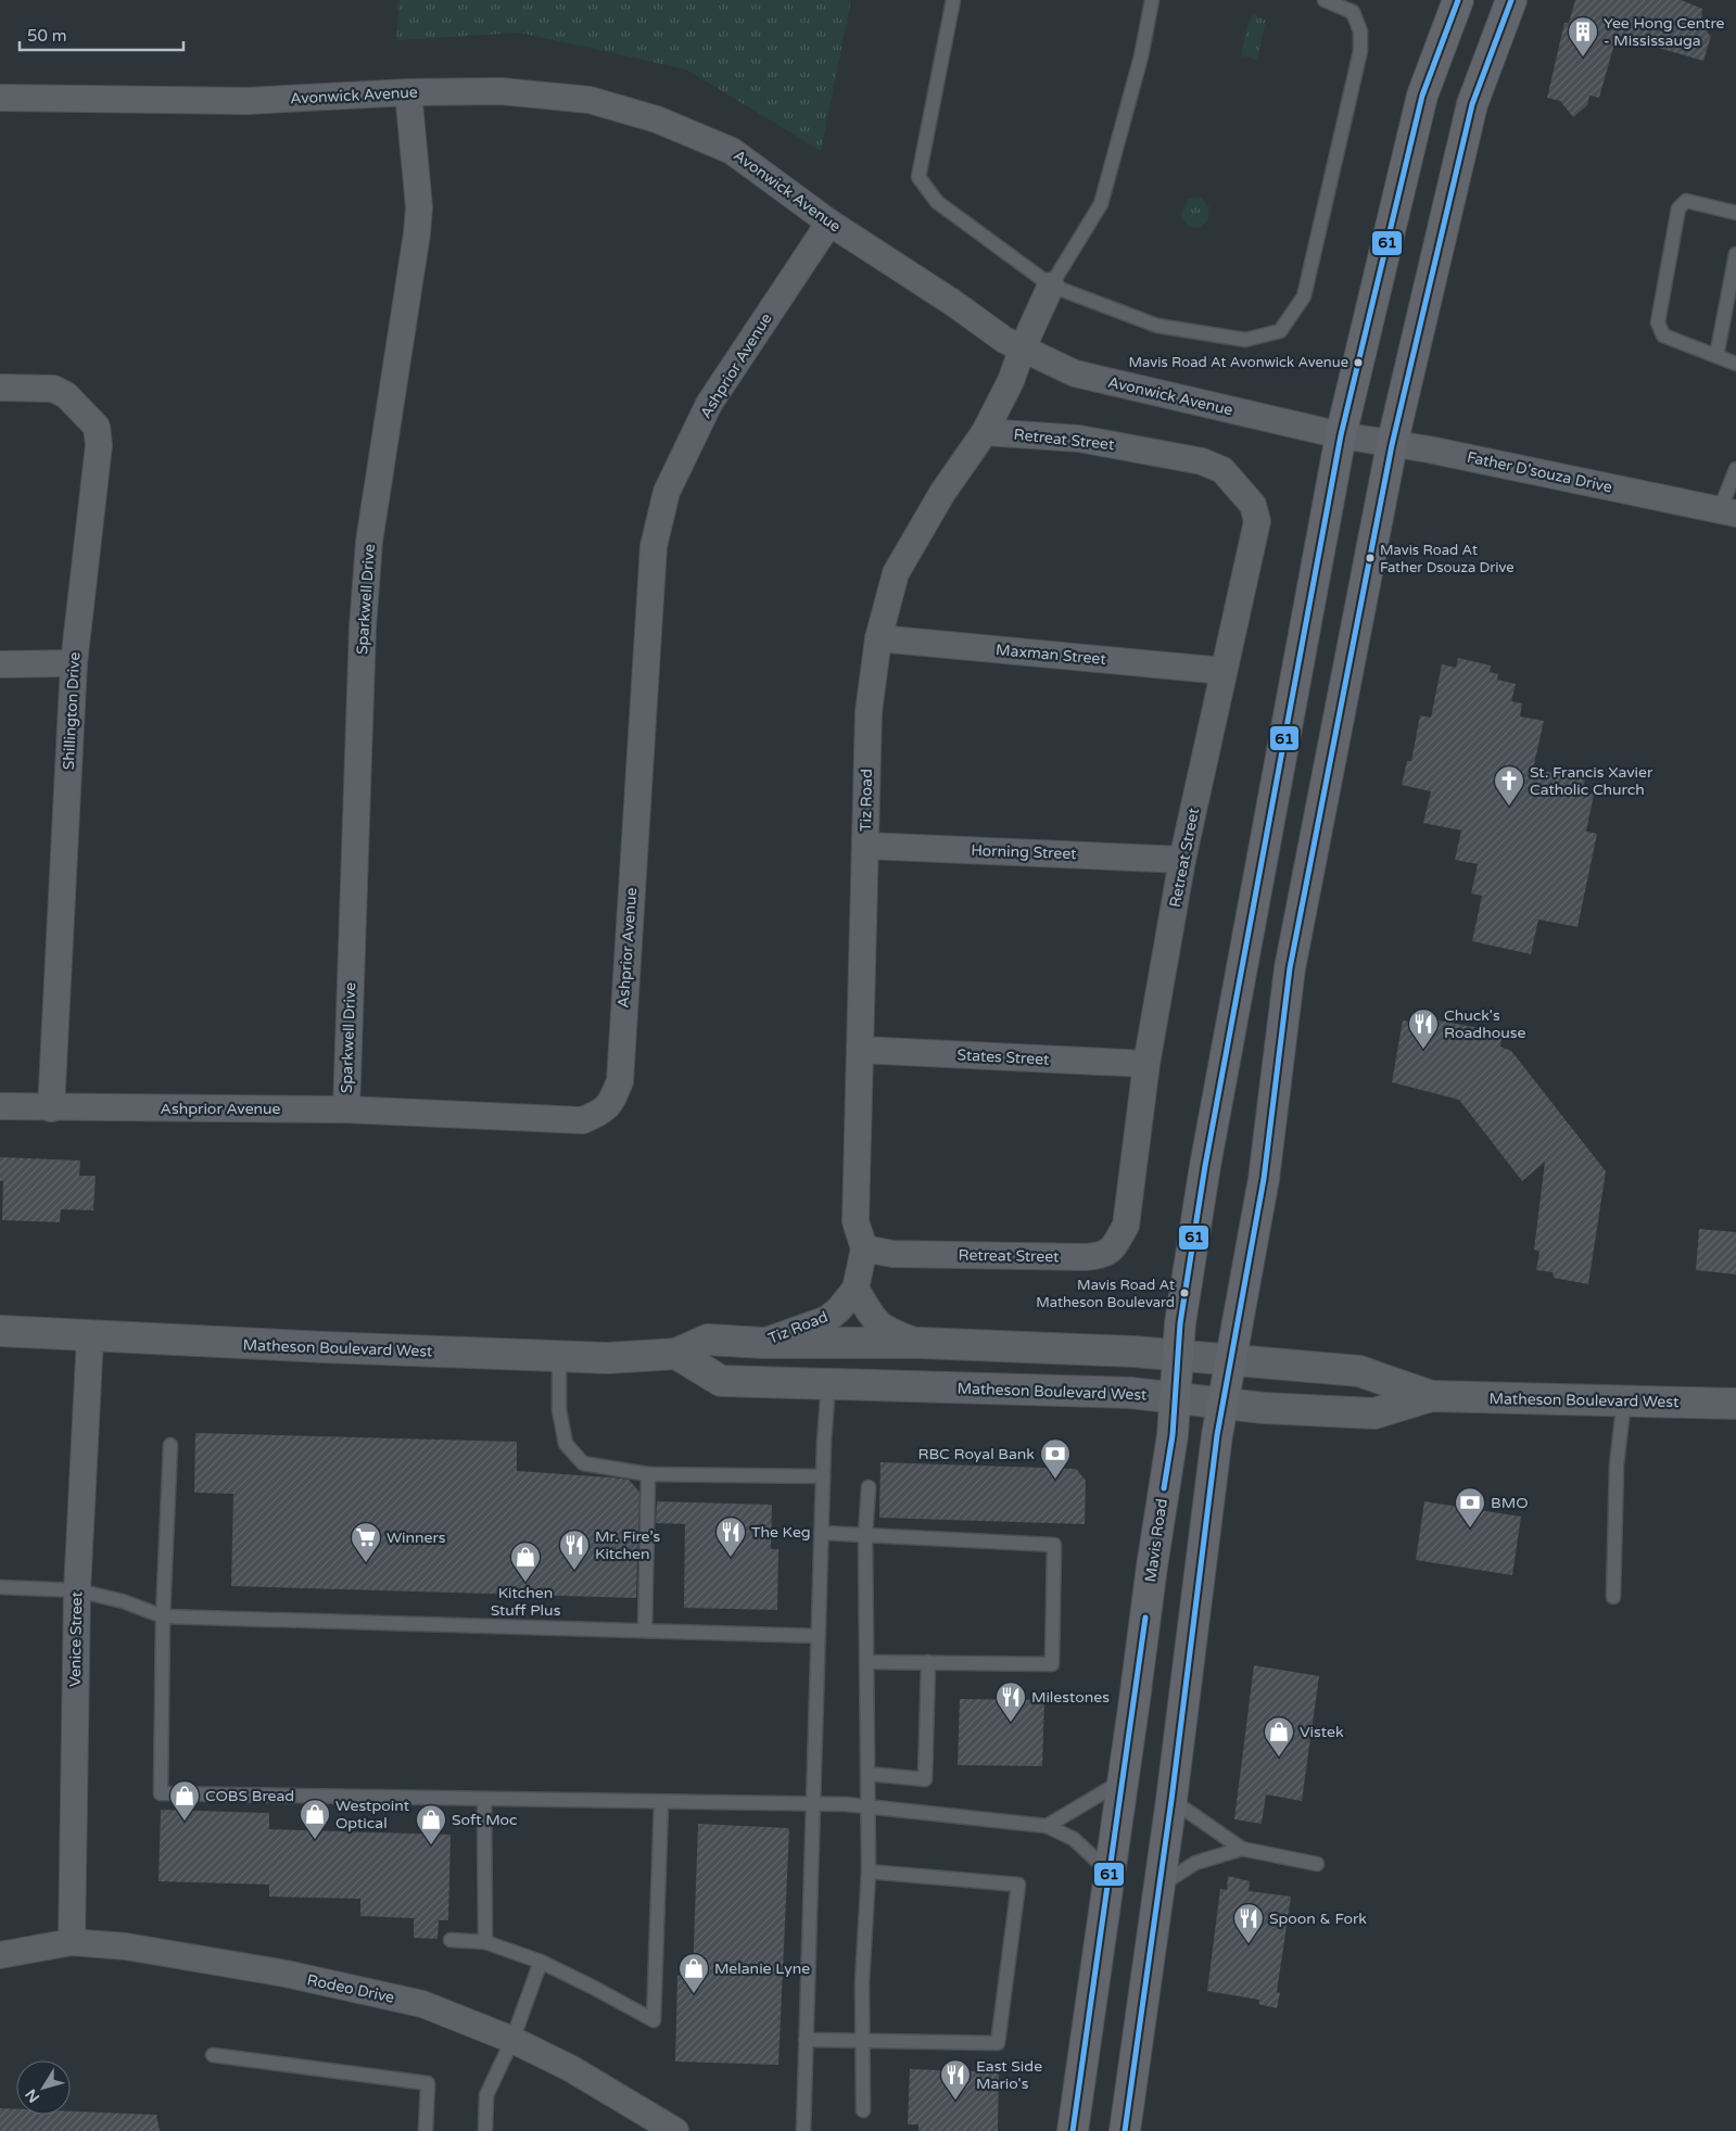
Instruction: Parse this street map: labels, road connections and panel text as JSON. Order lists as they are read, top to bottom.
{
  "streets": {
    "main road": ["Mavis Road"],
    "street": [
      "Avonwick Avenue",
      "Ashprior Avenue",
      "Retreat Street",
      "Father D'souza Drive",
      "Sparkwell Drive",
      "Maxman Street",
      "Shillington Drive",
      "Tiz Road",
      "Horning Street",
      "States Street",
      "Matheson Boulevard West",
      "Venice Street",
      "Rodeo Drive"
    ]
  },
  "crossings": [
    ["Avonwick Avenue", "Ashprior Avenue"],
    ["Avonwick Avenue", "Father D'souza Drive"],
    ["Avonwick Avenue", "Sparkwell Drive"],
    ["Avonwick Avenue", "Tiz Road"],
    ["Avonwick Avenue", "Mavis Road"],
    ["Ashprior Avenue", "Sparkwell Drive"],
    ["Ashprior Avenue", "Shillington Drive"],
    ["Retreat Street", "Maxman Street"],
    ["Retreat Street", "Tiz Road"],
    ["Retreat Street", "Horning Street"],
    ["Retreat Street", "States Street"],
    ["Father D'souza Drive", "Mavis Road"],
    ["Maxman Street", "Tiz Road"],
    ["Tiz Road", "Horning Street"],
    ["Tiz Road", "States Street"],
    ["Tiz Road", "Matheson Boulevard West"],
    ["Matheson Boulevard West", "Mavis Road"],
    ["Matheson Boulevard West", "Venice Street"],
    ["Venice Street", "Rodeo Drive"]
  ],
  "places": {
    "building": ["Yee Hong Centre - Mississauga"],
    "other": ["Mavis Road At Avonwick Avenue", "Mavis Road At Father Dsouza Drive", "Mavis Road At Matheson Boulevard"],
    "church": ["St. Francis Xavier Catholic Church"],
    "restaurant": [
      "Chuck's Roadhouse",
      "The Keg",
      "Mr. Fire’s Kitchen",
      "Milestones",
      "Spoon & Fork",
      "East Side Mario's"
    ],
    "bank": ["RBC Royal Bank", "BMO"],
    "supermarket": ["Winners"],
    "shop": [
      "Kitchen Stuff Plus",
      "Vistek",
      "COBS Bread",
      "Westpoint Optical",
      "Soft Moc",
      "Melanie Lyne"
    ]
  },
  "lines": ["transit line 61"],
  "scale_bar": "50 m",
  "north": "bottom left"
}
